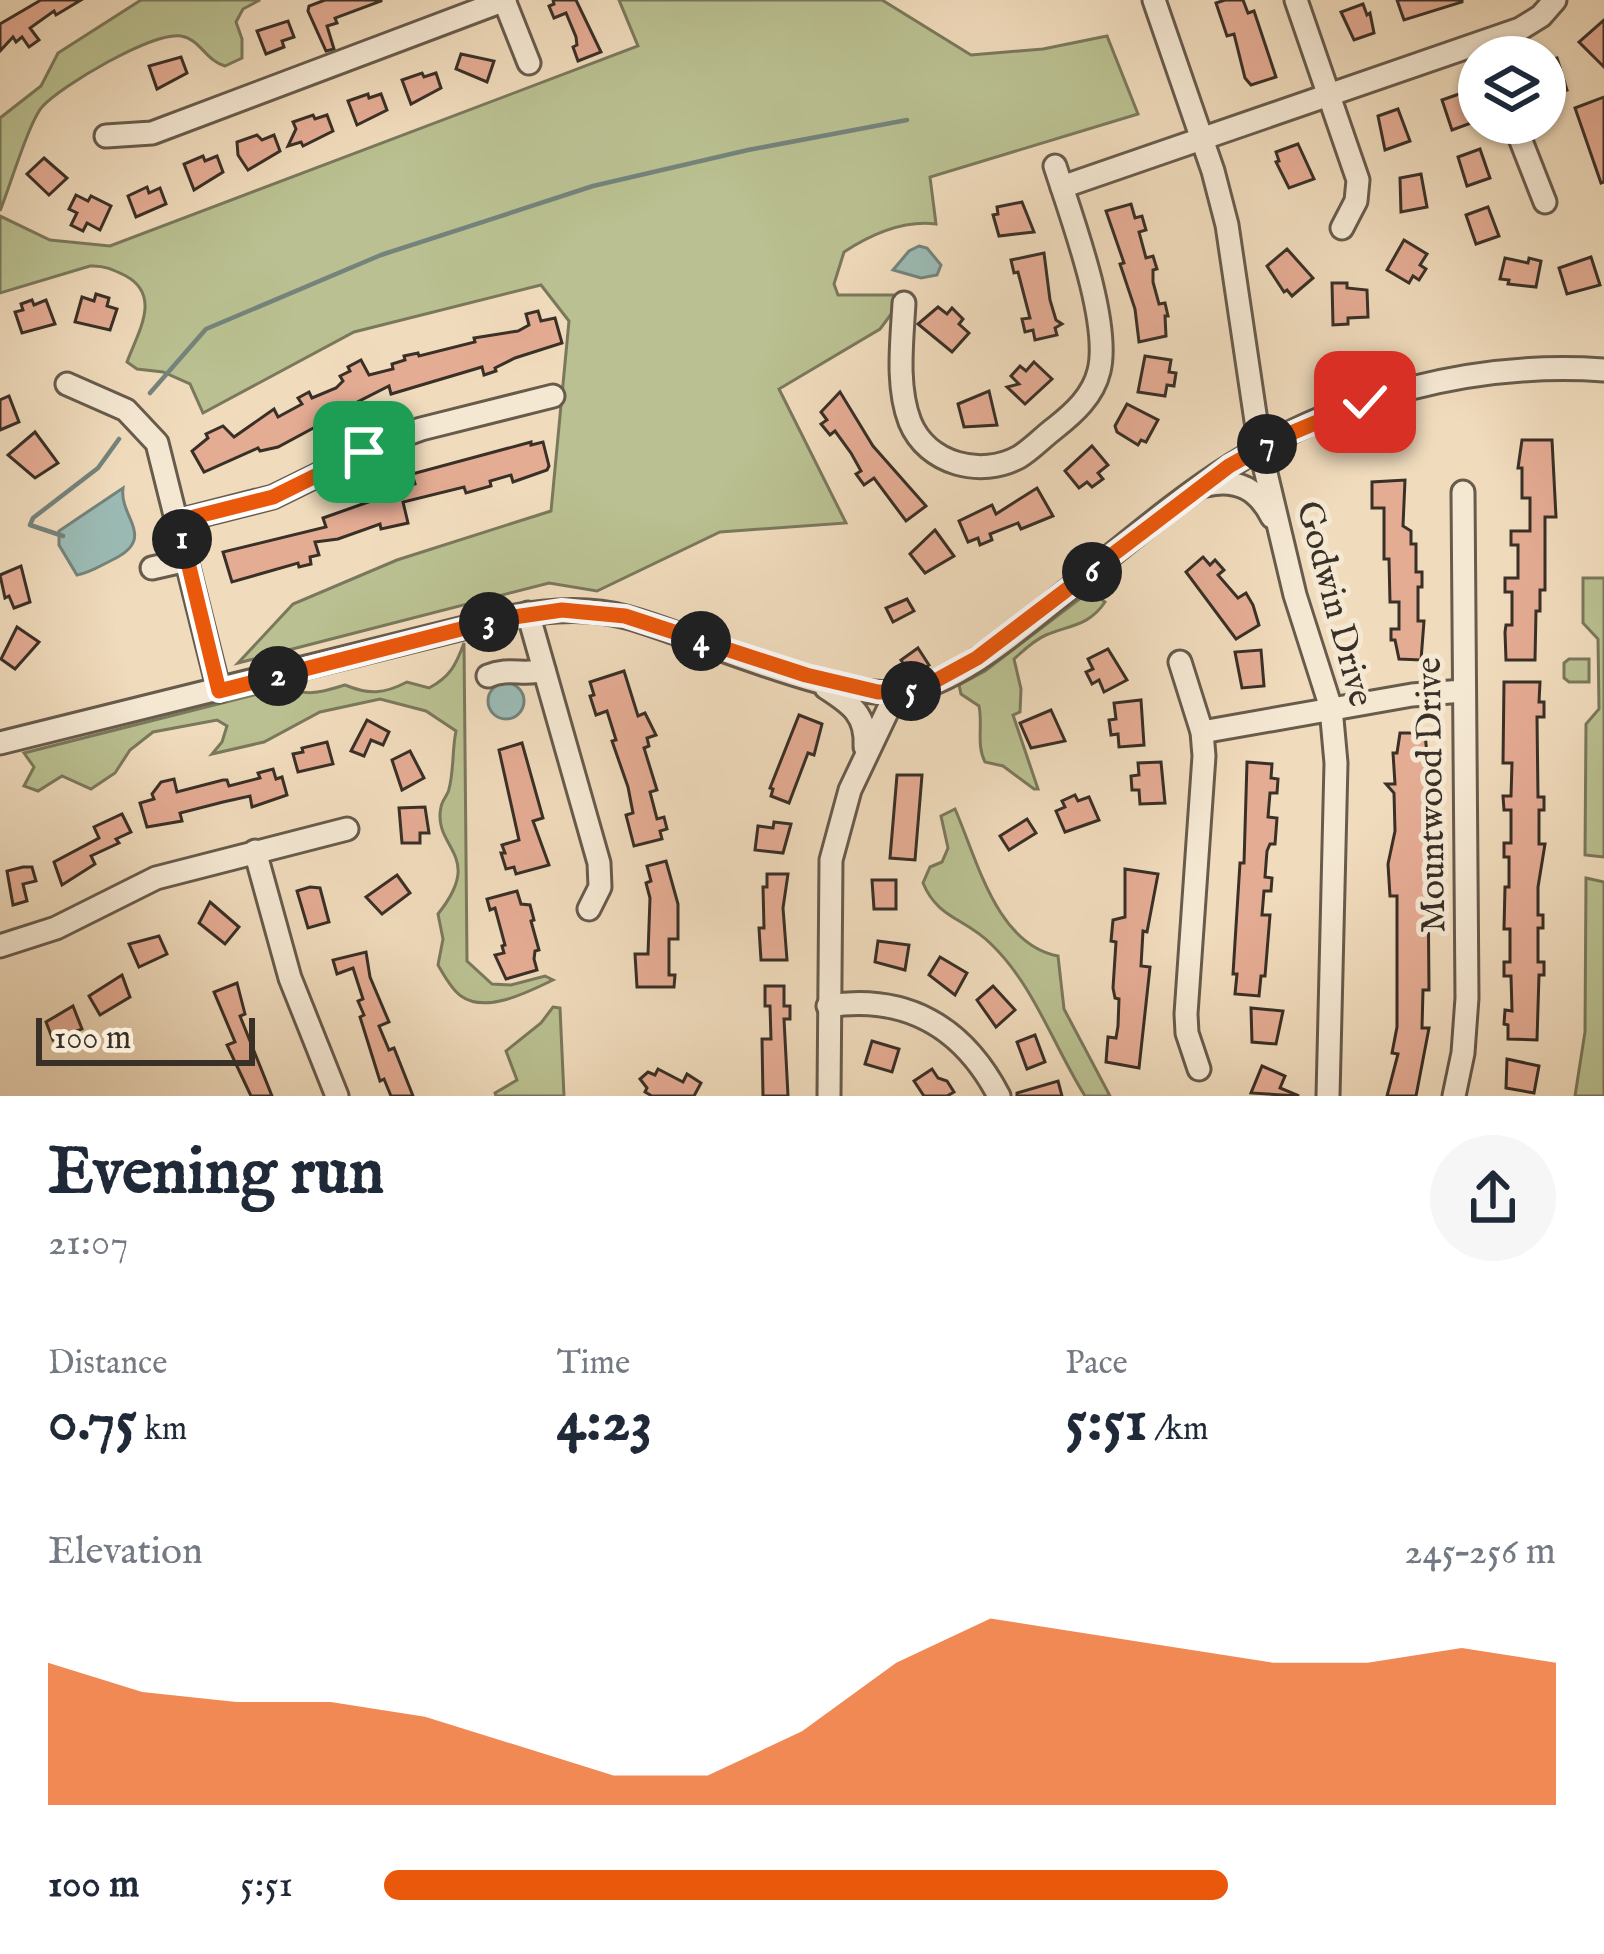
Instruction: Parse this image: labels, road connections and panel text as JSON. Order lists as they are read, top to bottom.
{
  "streets": {
    "street": ["Godwin Drive", "Mountwood Drive"]
  },
  "scale_bar": "100 m",
  "page": {
    "pins": [
      "7",
      "1",
      "6",
      "3",
      "4",
      "2",
      "5"
    ],
    "scale": "100 m",
    "heading": ["Evening run", "21:07"],
    "stats": [
      ["Distance", "0.75 km"],
      ["Time", "4:23"],
      ["Pace", "5:51 /km"]
    ],
    "chart": ["Elevation", "245–256 m"],
    "list": [
      {
        "name": "100 m",
        "note": "5:51"
      }
    ]
  }
}
